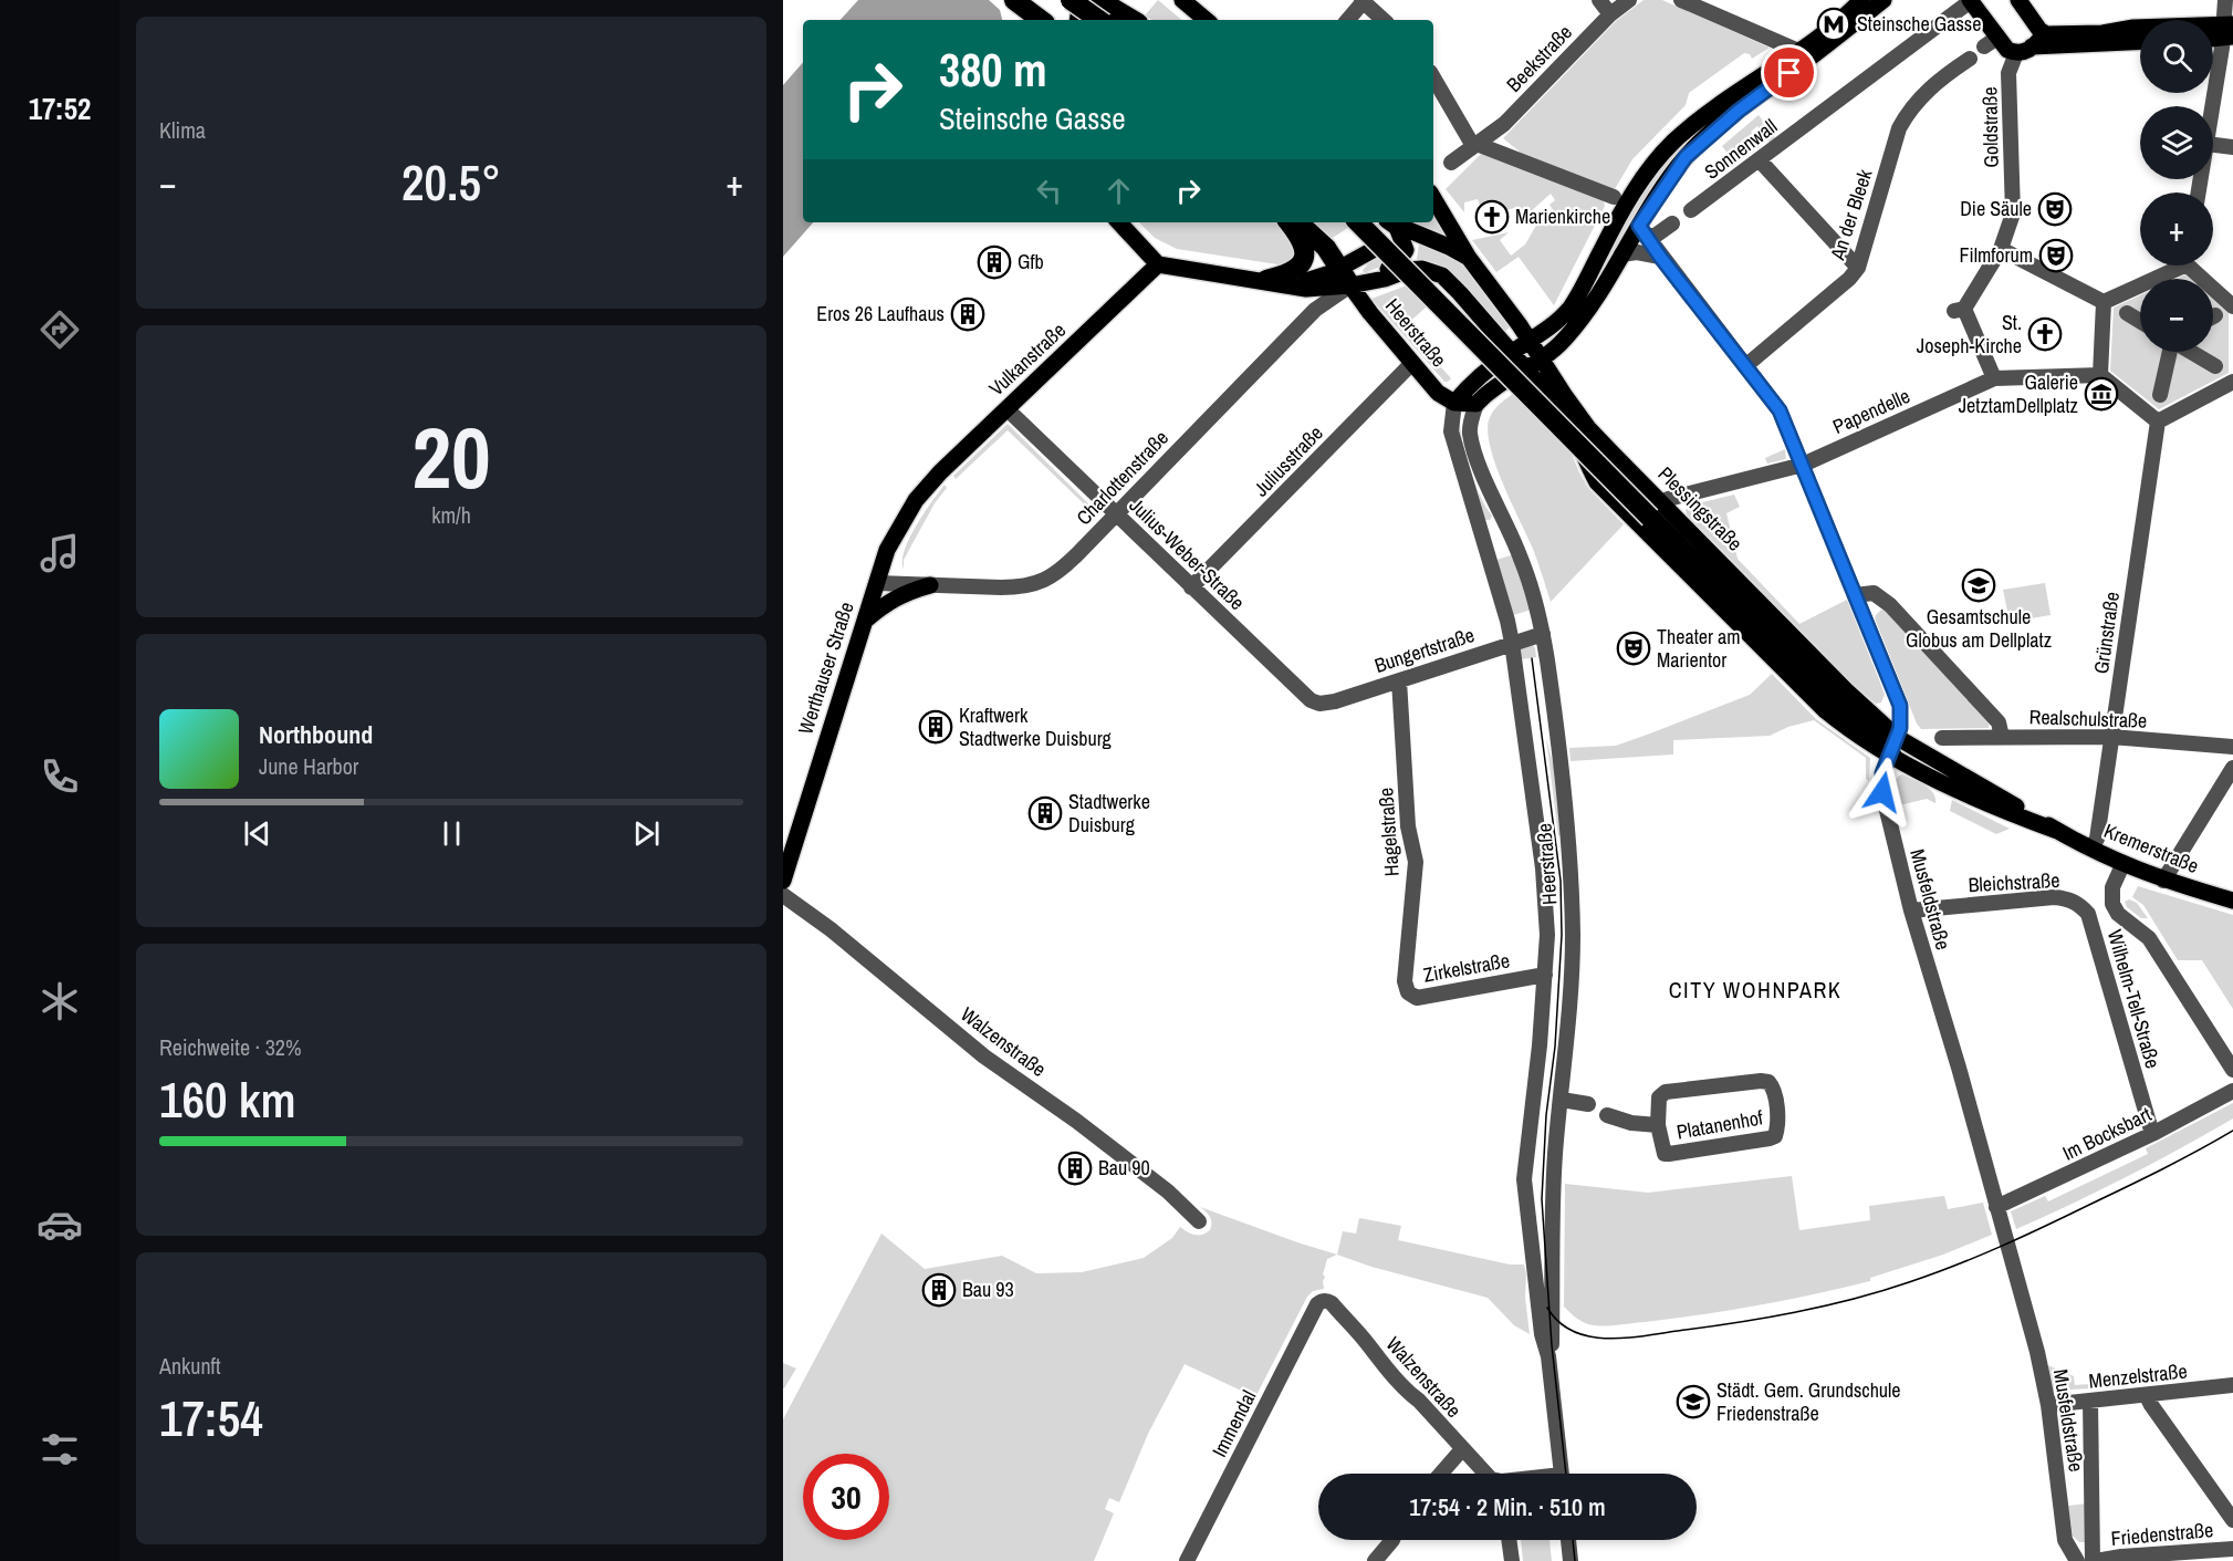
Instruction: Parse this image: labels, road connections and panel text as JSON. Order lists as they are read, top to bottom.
{
  "streets": {
    "highway": ["Plessingstraße"],
    "main road": [
      "Heerstraße",
      "Vulkanstraße",
      "Werthauser Straße",
      "Kremerstraße"
    ],
    "street": [
      "Beekstraße",
      "Goldstraße",
      "Sonnenwall",
      "An der Bleek",
      "Papendelle",
      "Juliusstraße",
      "Charlottenstraße",
      "Julius-Weber-Straße",
      "Grünstraße",
      "Bungertstraße",
      "Realschulstraße",
      "Hagelstraße",
      "Bleichstraße",
      "Musfeldstraße",
      "Zirkelstraße",
      "Wilhelm-Tell-Straße",
      "Walzenstraße",
      "Platanenhof",
      "Im Bocksbart",
      "Menzelstraße",
      "Immendal",
      "Friedenstraße"
    ]
  },
  "crossings": [
    ["Goldstraße", "Papendelle"],
    ["An der Bleek", "Musfeldstraße"],
    ["Heerstraße", "Juliusstraße"],
    ["Heerstraße", "Charlottenstraße"],
    ["Heerstraße", "Bungertstraße"],
    ["Heerstraße", "Zirkelstraße"],
    ["Vulkanstraße", "Charlottenstraße"],
    ["Vulkanstraße", "Werthauser Straße"],
    ["Papendelle", "Plessingstraße"],
    ["Papendelle", "Musfeldstraße"],
    ["Juliusstraße", "Julius-Weber-Straße"],
    ["Charlottenstraße", "Julius-Weber-Straße"],
    ["Charlottenstraße", "Werthauser Straße"],
    ["Plessingstraße", "Kremerstraße"],
    ["Plessingstraße", "Musfeldstraße"],
    ["Julius-Weber-Straße", "Bungertstraße"],
    ["Grünstraße", "Realschulstraße"],
    ["Grünstraße", "Kremerstraße"],
    ["Bungertstraße", "Hagelstraße"],
    ["Hagelstraße", "Zirkelstraße"],
    ["Kremerstraße", "Musfeldstraße"],
    ["Bleichstraße", "Musfeldstraße"],
    ["Bleichstraße", "Wilhelm-Tell-Straße"],
    ["Musfeldstraße", "Im Bocksbart"],
    ["Musfeldstraße", "Menzelstraße"],
    ["Wilhelm-Tell-Straße", "Im Bocksbart"],
    ["Walzenstraße", "Immendal"]
  ],
  "districts": ["CITY WOHNPARK"],
  "places": {
    "metro station": ["Steinsche Gasse"],
    "theatre": ["Die Säule", "Filmforum", "Theater am Marientor"],
    "church": ["Marienkirche", "St. Joseph-Kirche"],
    "building": [
      "Gfb",
      "Eros 26 Laufhaus",
      "Kraftwerk Stadtwerke Duisburg",
      "Stadtwerke Duisburg",
      "Bau 90",
      "Bau 93"
    ],
    "museum": ["Galerie JetztamDellplatz"],
    "school or university": ["Gesamtschule Globus am Dellplatz", "Städt. Gem. Grundschule Friedenstraße"]
  },
  "page": {
    "tabs": "17:52",
    "tile": [
      "Klima",
      ["20", "km/h"],
      ["Reichweite · 32%", "160 km"],
      ["Ankunft", "17:54"]
    ],
    "map_buttons": ["+", "−"],
    "turn": ["380 m", "Steinsche Gasse"],
    "heat": ["−", "20.5°", "+"],
    "song": ["Northbound", "June Harbor"],
    "limit": "30",
    "trip": "17:54 · 2 Min. · 510 m"
  }
}
